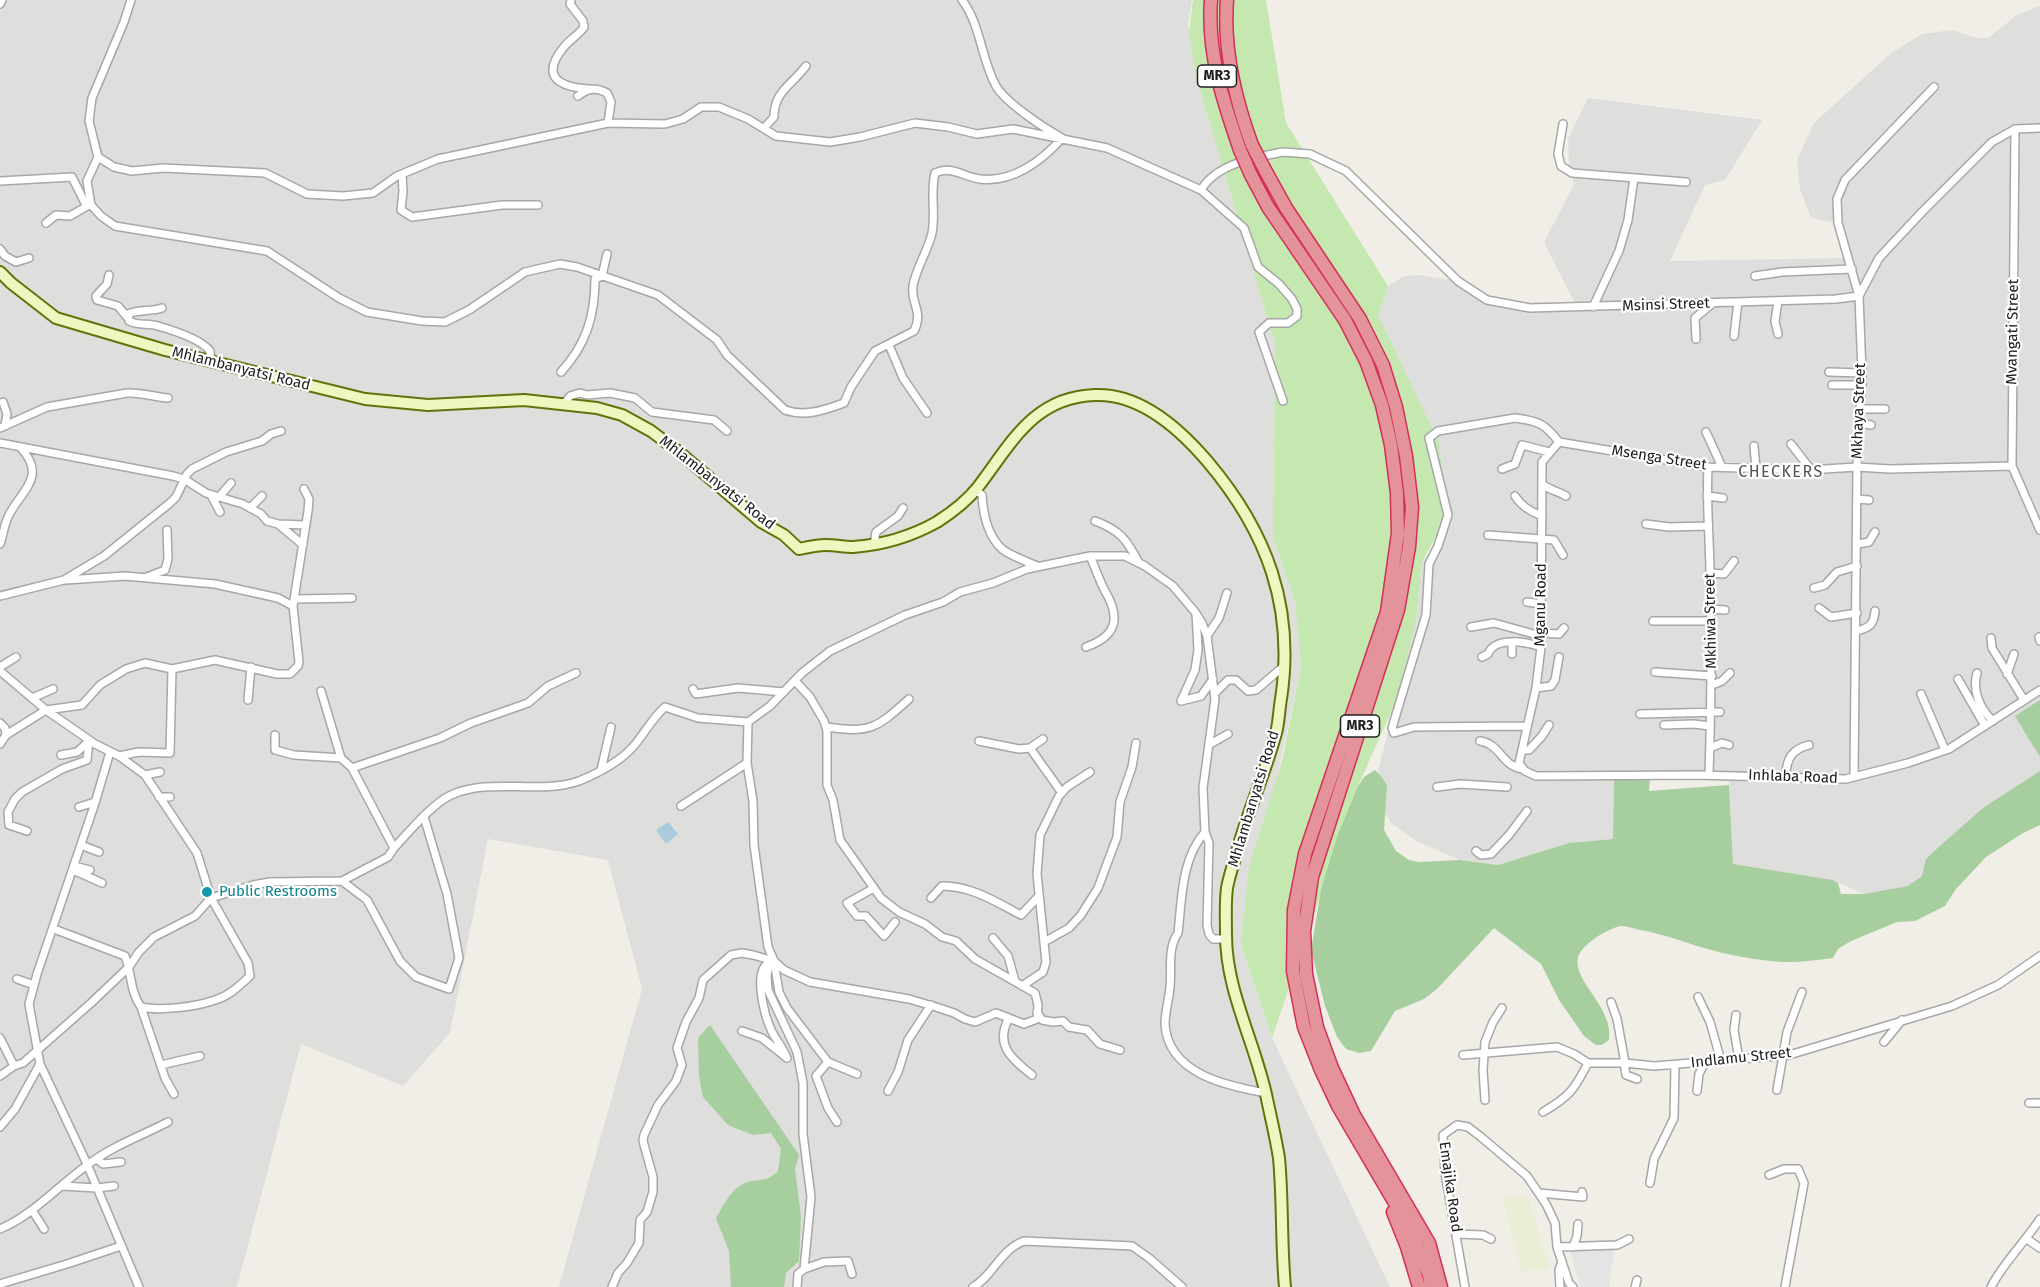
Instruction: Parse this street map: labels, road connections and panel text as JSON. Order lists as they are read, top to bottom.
{
  "streets": {
    "highway": ["MR3"],
    "main road": ["Mhlambanyatsi Road"],
    "street": [
      "Msinsi Street",
      "Mvangati Street",
      "Mkhaya Street",
      "Msenga Street",
      "Mganu Road",
      "Mkhiwa Street",
      "Inhlaba Road",
      "Indlamu Street",
      "Emajika Road"
    ]
  },
  "crossings": [
    ["Msinsi Street", "Mkhaya Street"],
    ["Mvangati Street", "Msenga Street"],
    ["Mkhaya Street", "Msenga Street"],
    ["Mkhaya Street", "Inhlaba Road"],
    ["Msenga Street", "Mkhiwa Street"],
    ["Mganu Road", "Inhlaba Road"],
    ["Mkhiwa Street", "Inhlaba Road"]
  ],
  "districts": ["CHECKERS"],
  "places": ["Public Restrooms"]
}
